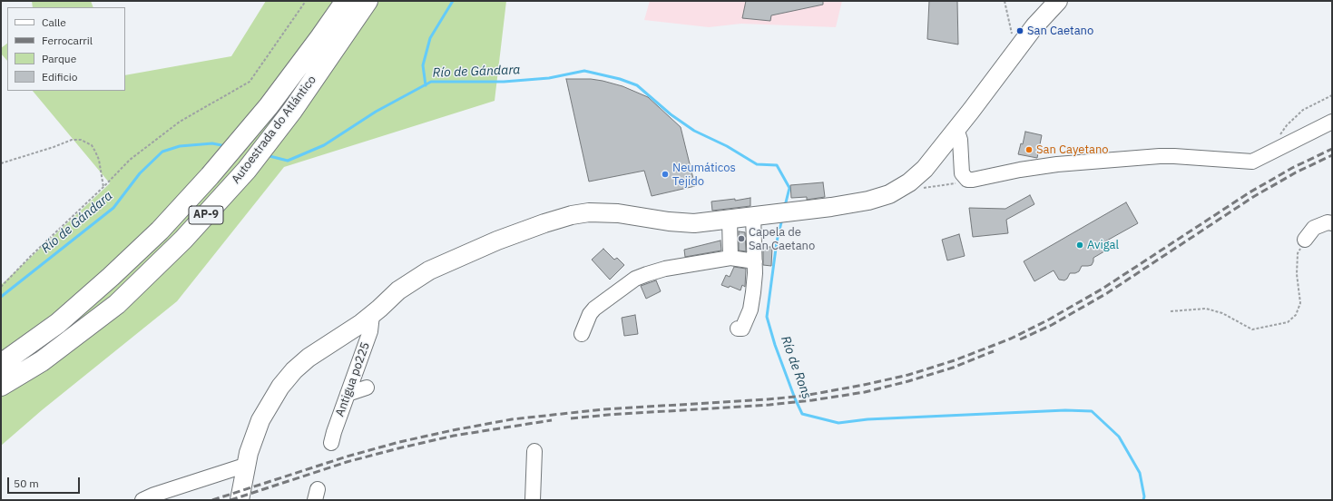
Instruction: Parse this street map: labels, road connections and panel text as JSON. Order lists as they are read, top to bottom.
{
  "streets": {
    "highway": ["Autoestrada do Atlántico", "AP-9"],
    "street": ["Antigua po225"]
  },
  "water": ["Río de Gándara", "Río de Rons"],
  "places": [
    "San Caetano",
    "San Cayetano",
    "Neumáticos Tejido",
    "Capela de San Caetano",
    "Avigal"
  ],
  "legend": [
    "Calle",
    "Ferrocarril",
    "Parque",
    "Edificio"
  ],
  "scale_bar": "50 m"
}
